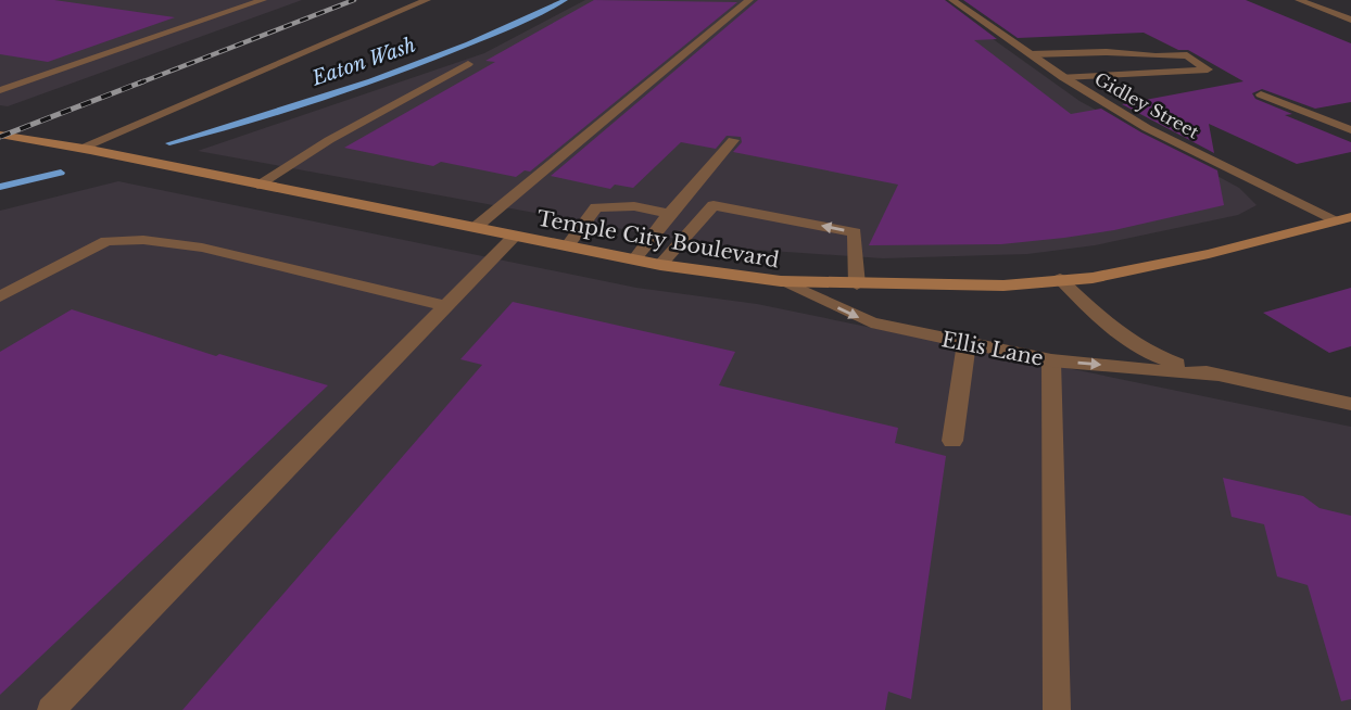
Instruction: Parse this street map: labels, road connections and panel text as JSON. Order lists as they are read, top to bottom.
{
  "streets": {
    "main road": ["Temple City Boulevard"],
    "street": ["Gidley Street", "Ellis Lane"]
  },
  "crossings": [
    ["Gidley Street", "Temple City Boulevard"],
    ["Temple City Boulevard", "Ellis Lane"]
  ],
  "water": ["Eaton Wash"]
}
